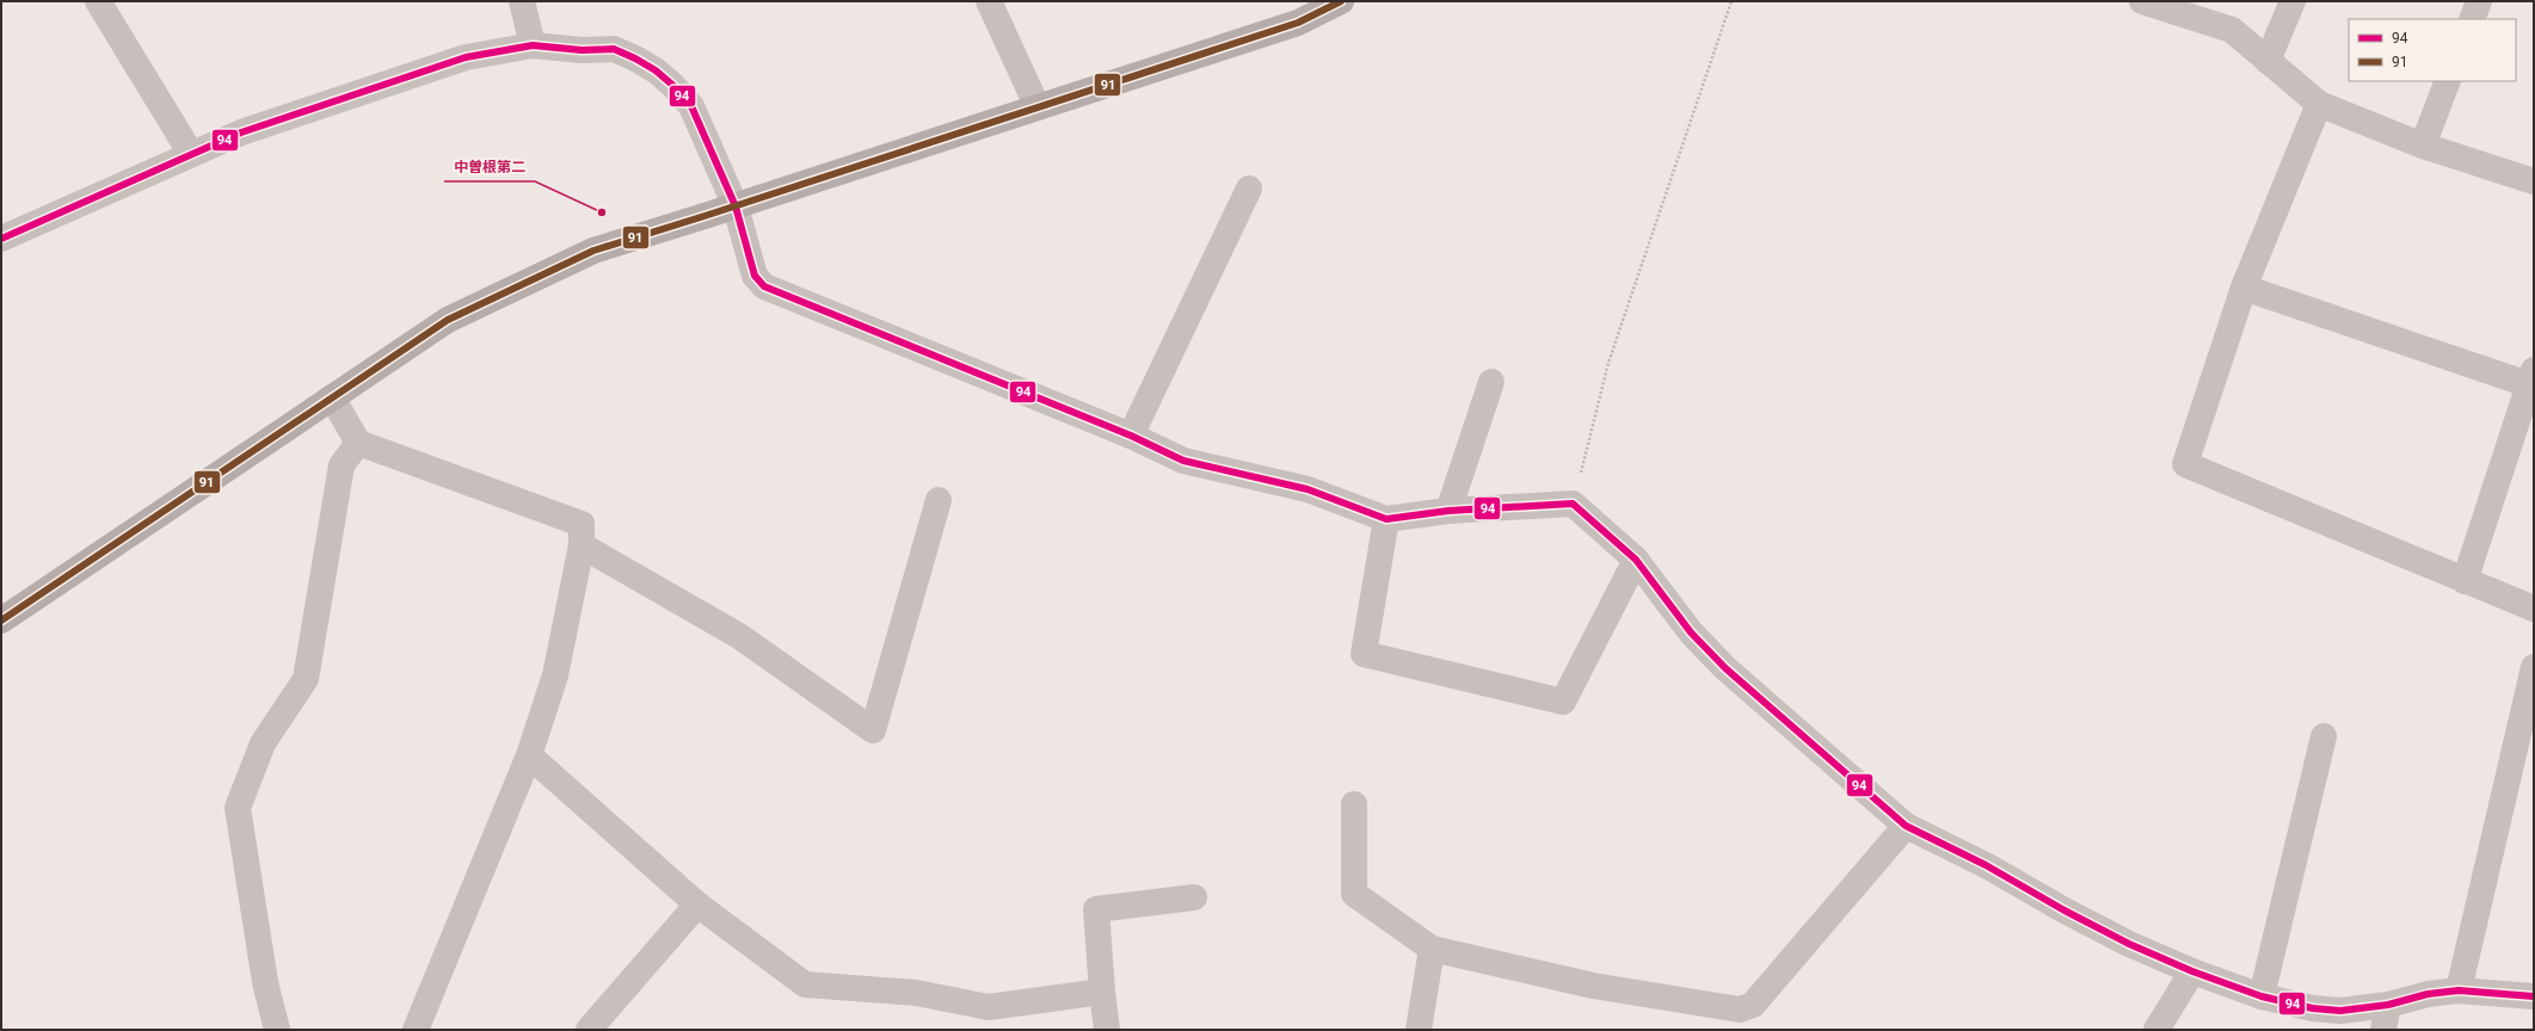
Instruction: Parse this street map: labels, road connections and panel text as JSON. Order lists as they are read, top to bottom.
{
  "places": ["中曽根第二"],
  "lines": ["transit line 91", "transit line 94"],
  "legend": ["94", "91"]
}
